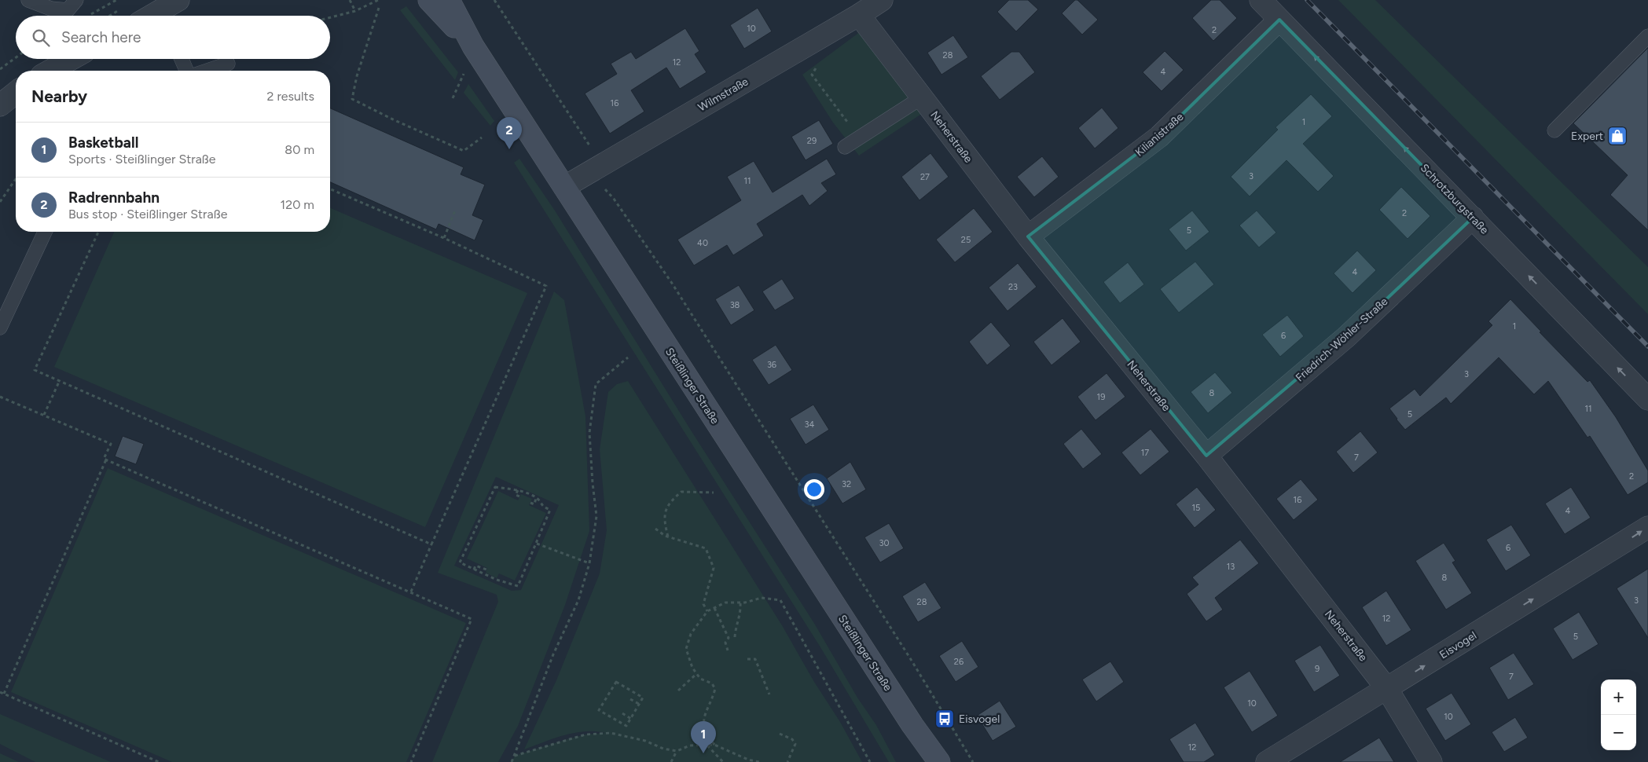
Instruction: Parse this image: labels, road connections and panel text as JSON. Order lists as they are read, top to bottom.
{
  "streets": {
    "street": [
      "Wilmstraße",
      "Kilianistraße",
      "Neherstraße",
      "Schrotzburgstraße",
      "Friedrich-Wöhler-Straße",
      "Steißlinger Straße",
      "Eisvogel"
    ]
  },
  "crossings": [
    ["Wilmstraße", "Neherstraße"],
    ["Wilmstraße", "Steißlinger Straße"],
    ["Kilianistraße", "Neherstraße"],
    ["Kilianistraße", "Schrotzburgstraße"],
    ["Neherstraße", "Friedrich-Wöhler-Straße"],
    ["Neherstraße", "Eisvogel"],
    ["Schrotzburgstraße", "Friedrich-Wöhler-Straße"]
  ],
  "one_way": ["Schrotzburgstraße", "Eisvogel"],
  "places": {
    "shop": ["Expert"],
    "bus stop": ["Eisvogel"]
  },
  "house_numbers": [
    "10",
    "2",
    "28",
    "12",
    "4",
    "16",
    "1",
    "29",
    "3",
    "27",
    "11",
    "2",
    "5",
    "25",
    "40",
    "4",
    "23",
    "38",
    "1",
    "6",
    "36",
    "3",
    "8",
    "19",
    "11",
    "5",
    "34",
    "17",
    "7",
    "2",
    "32",
    "16",
    "15",
    "4",
    "30",
    "6",
    "13",
    "8",
    "3",
    "28",
    "12",
    "5",
    "26",
    "9",
    "7",
    "10",
    "10",
    "12"
  ],
  "page": {
    "search": "Search here",
    "heading": ["Nearby", "2 results"],
    "pins": ["2", "1"],
    "list": [
      {
        "mark": "1",
        "name": "Basketball",
        "note": "Sports · Steißlinger Straße",
        "value": "80 m"
      },
      {
        "mark": "2",
        "name": "Radrennbahn",
        "note": "Bus stop · Steißlinger Straße",
        "value": "120 m"
      }
    ],
    "map_buttons": ["+", "−"]
  }
}
